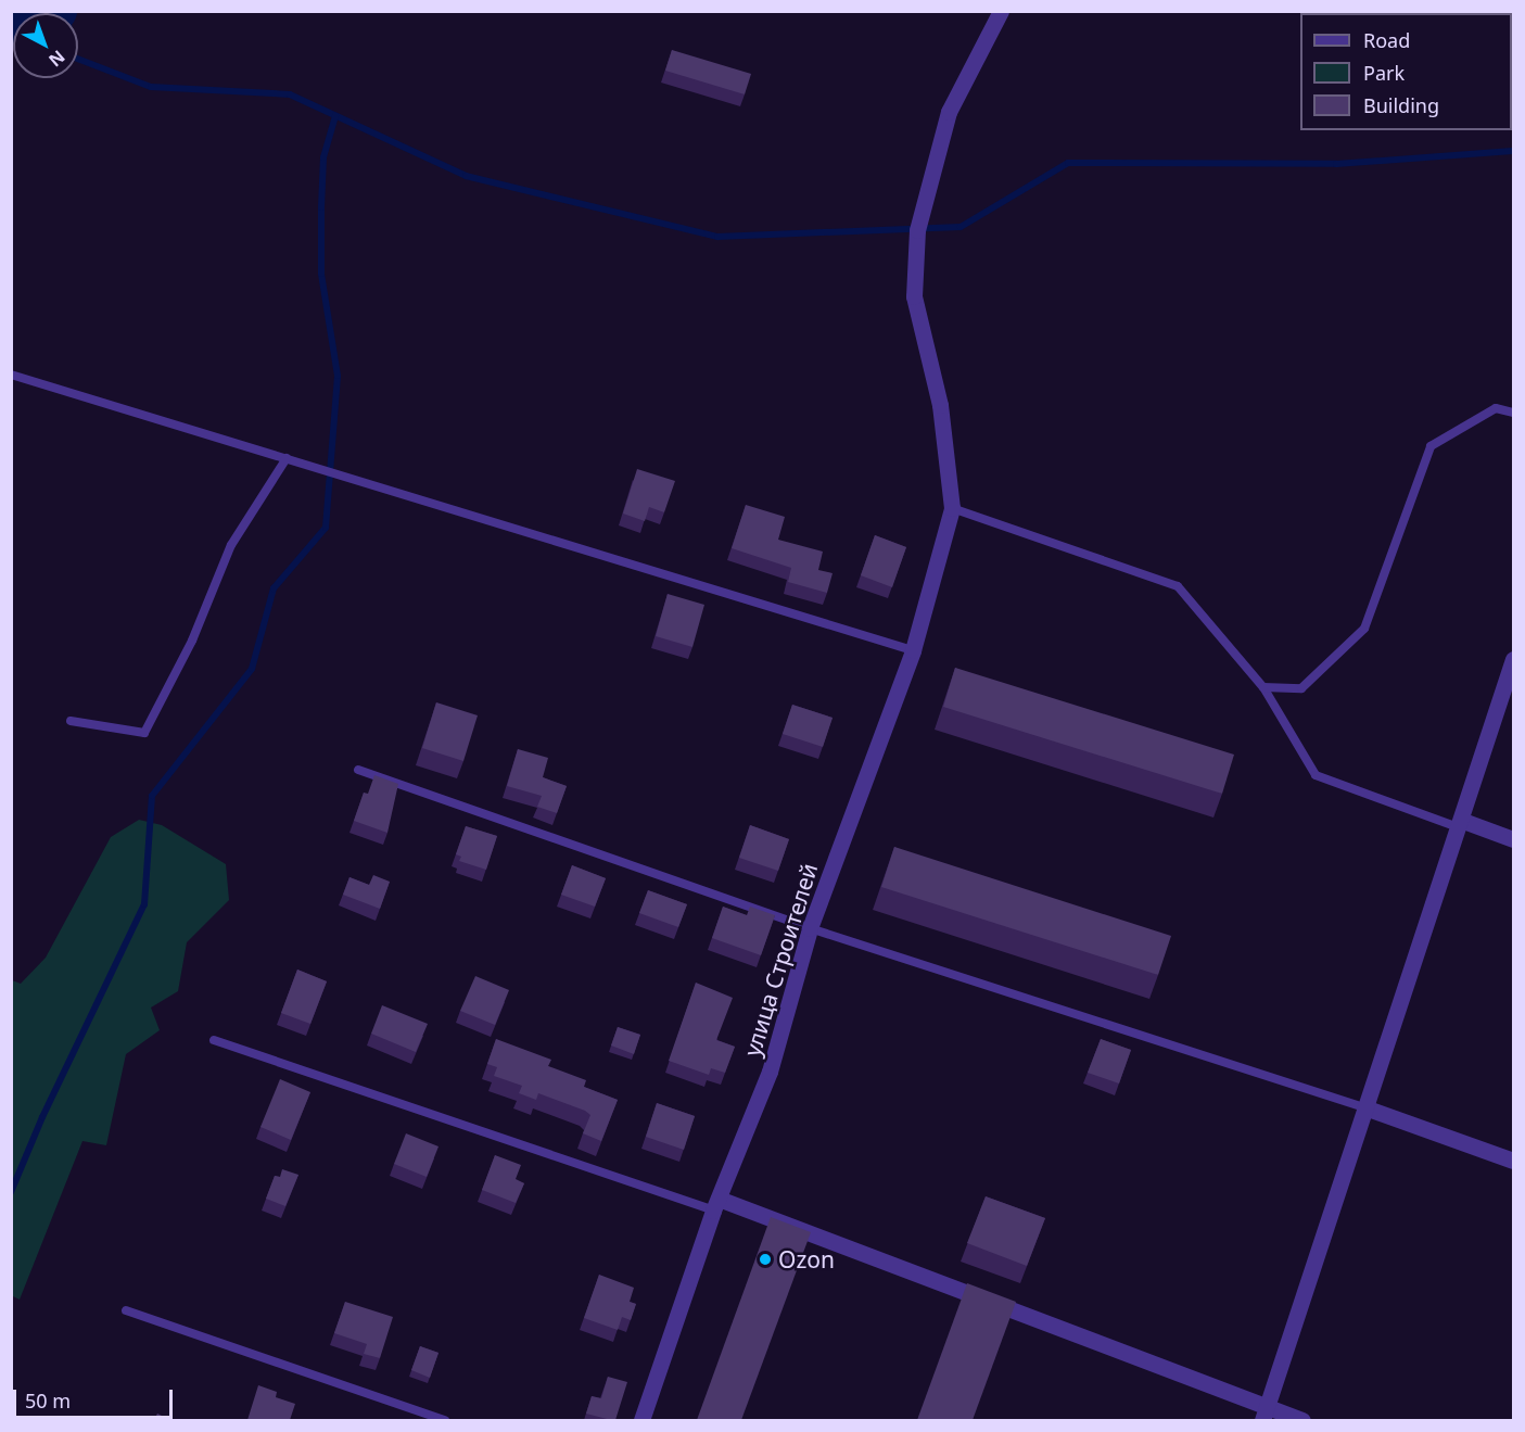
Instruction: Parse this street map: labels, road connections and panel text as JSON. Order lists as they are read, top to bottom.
{
  "streets": {
    "street": ["улица Строителей"]
  },
  "places": ["Ozon"],
  "legend": ["Road", "Park", "Building"],
  "scale_bar": "50 m",
  "north": "bottom right"
}
